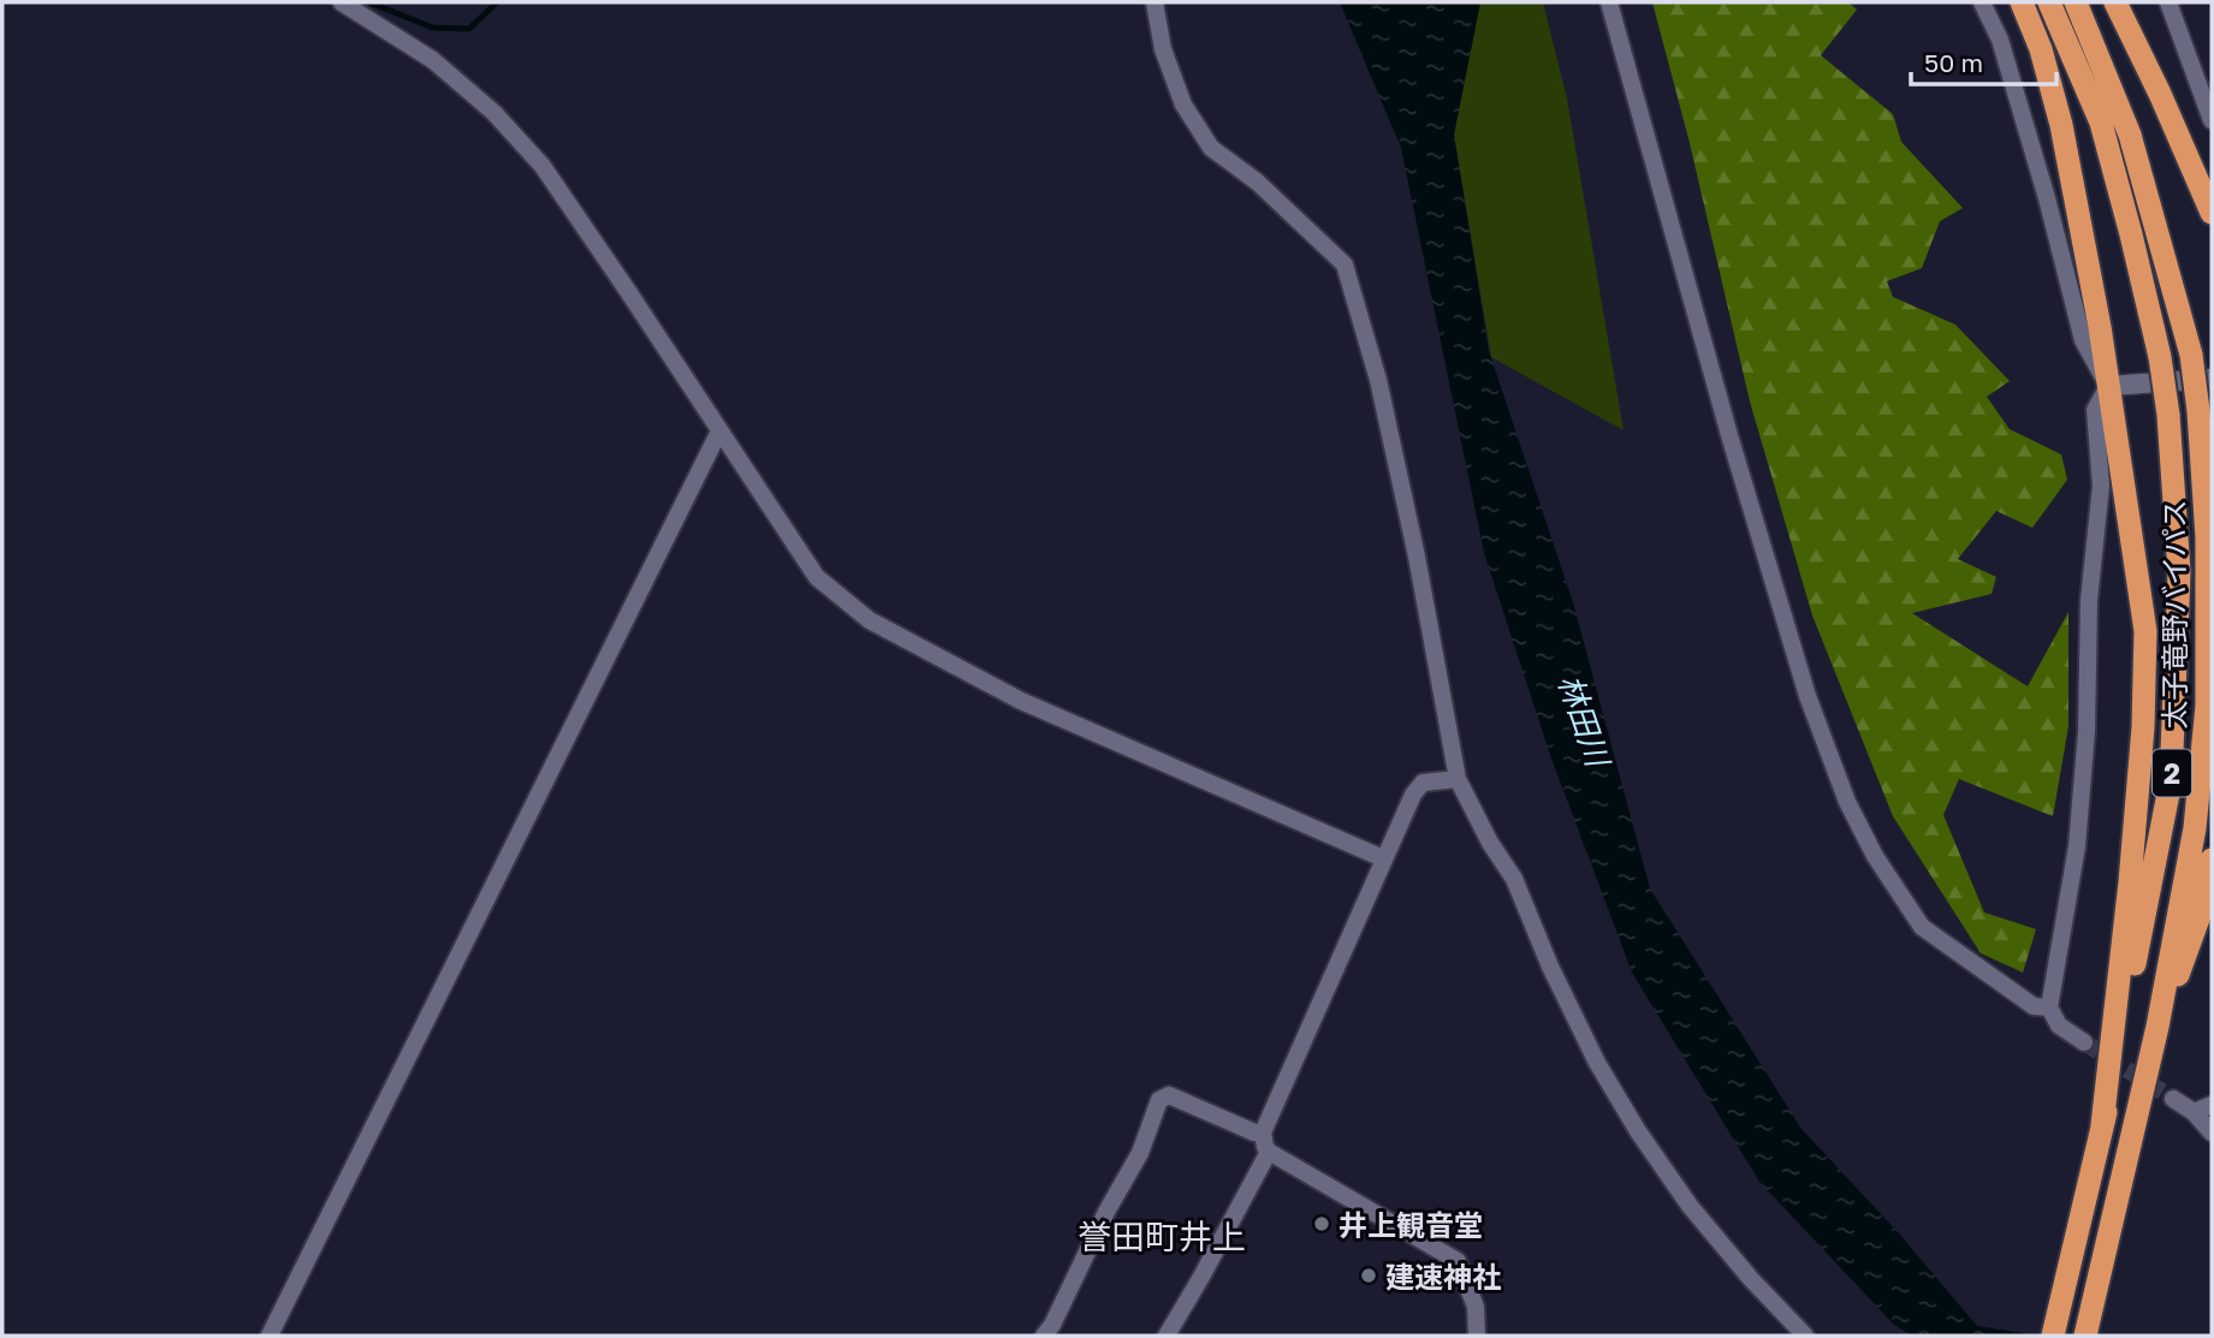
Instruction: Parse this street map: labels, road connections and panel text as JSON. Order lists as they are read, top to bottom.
{
  "streets": {
    "highway": ["太子竜野バイパス", "2"]
  },
  "districts": ["誉田町井上"],
  "water": ["林田川"],
  "places": ["井上観音堂", "建速神社"],
  "scale_bar": "50 m"
}
